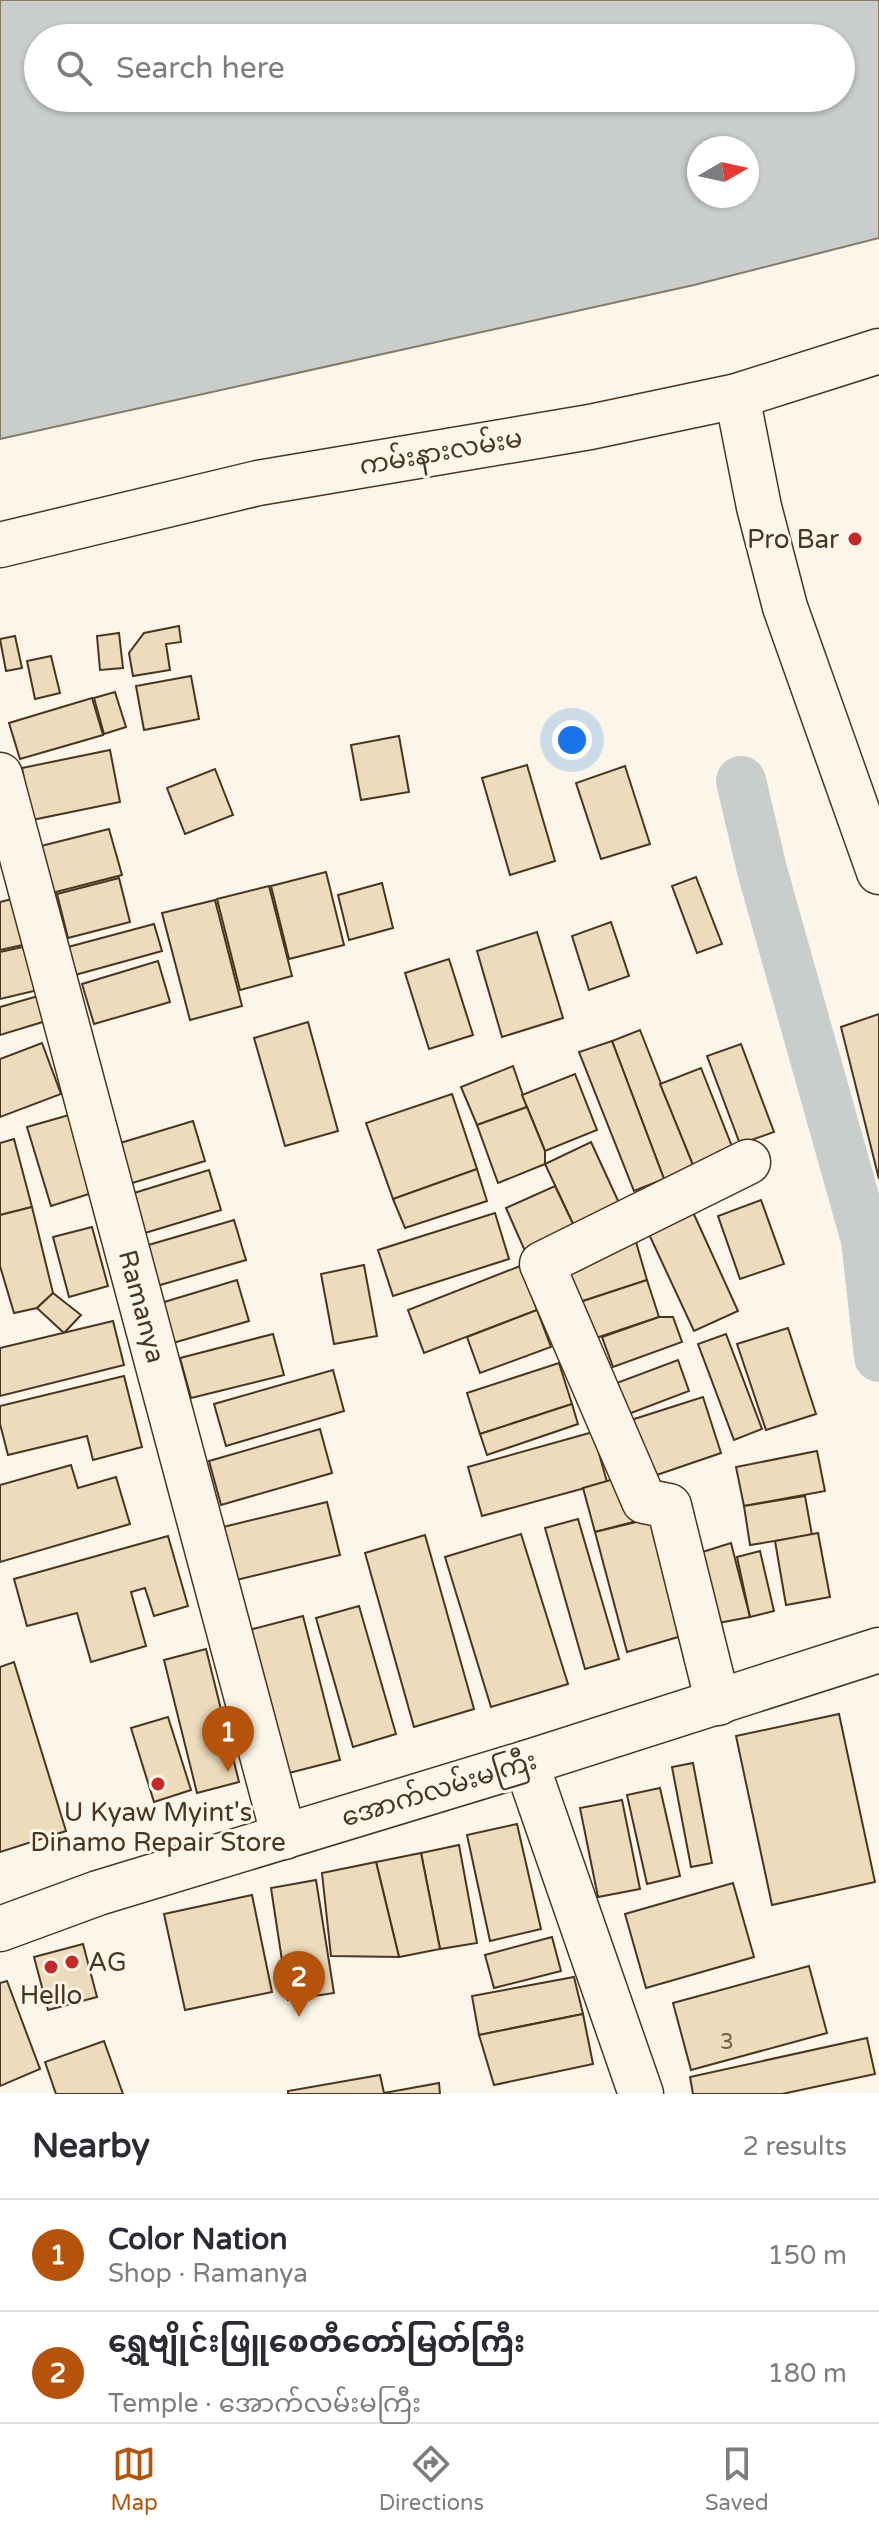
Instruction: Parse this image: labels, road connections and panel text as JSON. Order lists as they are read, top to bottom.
{
  "streets": {
    "street": ["ကမ်းနားလမ်းမ", "Ramanya", "အောက်လမ်းမကြီး"]
  },
  "crossings": [
    ["Ramanya", "အောက်လမ်းမကြီး"]
  ],
  "places": [
    "Pro Bar",
    "U Kyaw Myint's Dinamo Repair Store",
    "AG",
    "Hello"
  ],
  "house_numbers": ["3"],
  "north": "right",
  "page": {
    "search": "Search here",
    "pins": ["1", "2"],
    "heading": ["Nearby", "2 results"],
    "list": [
      {
        "mark": "1",
        "name": "Color Nation",
        "note": "Shop · Ramanya",
        "value": "150 m"
      },
      {
        "mark": "2",
        "name": "ရွှေဗျိုင်းဖြူစေတီတော်မြတ်ကြီး",
        "note": "Temple · အောက်လမ်းမကြီး",
        "value": "180 m"
      }
    ],
    "nav": ["Map", "Directions", "Saved"]
  }
}
